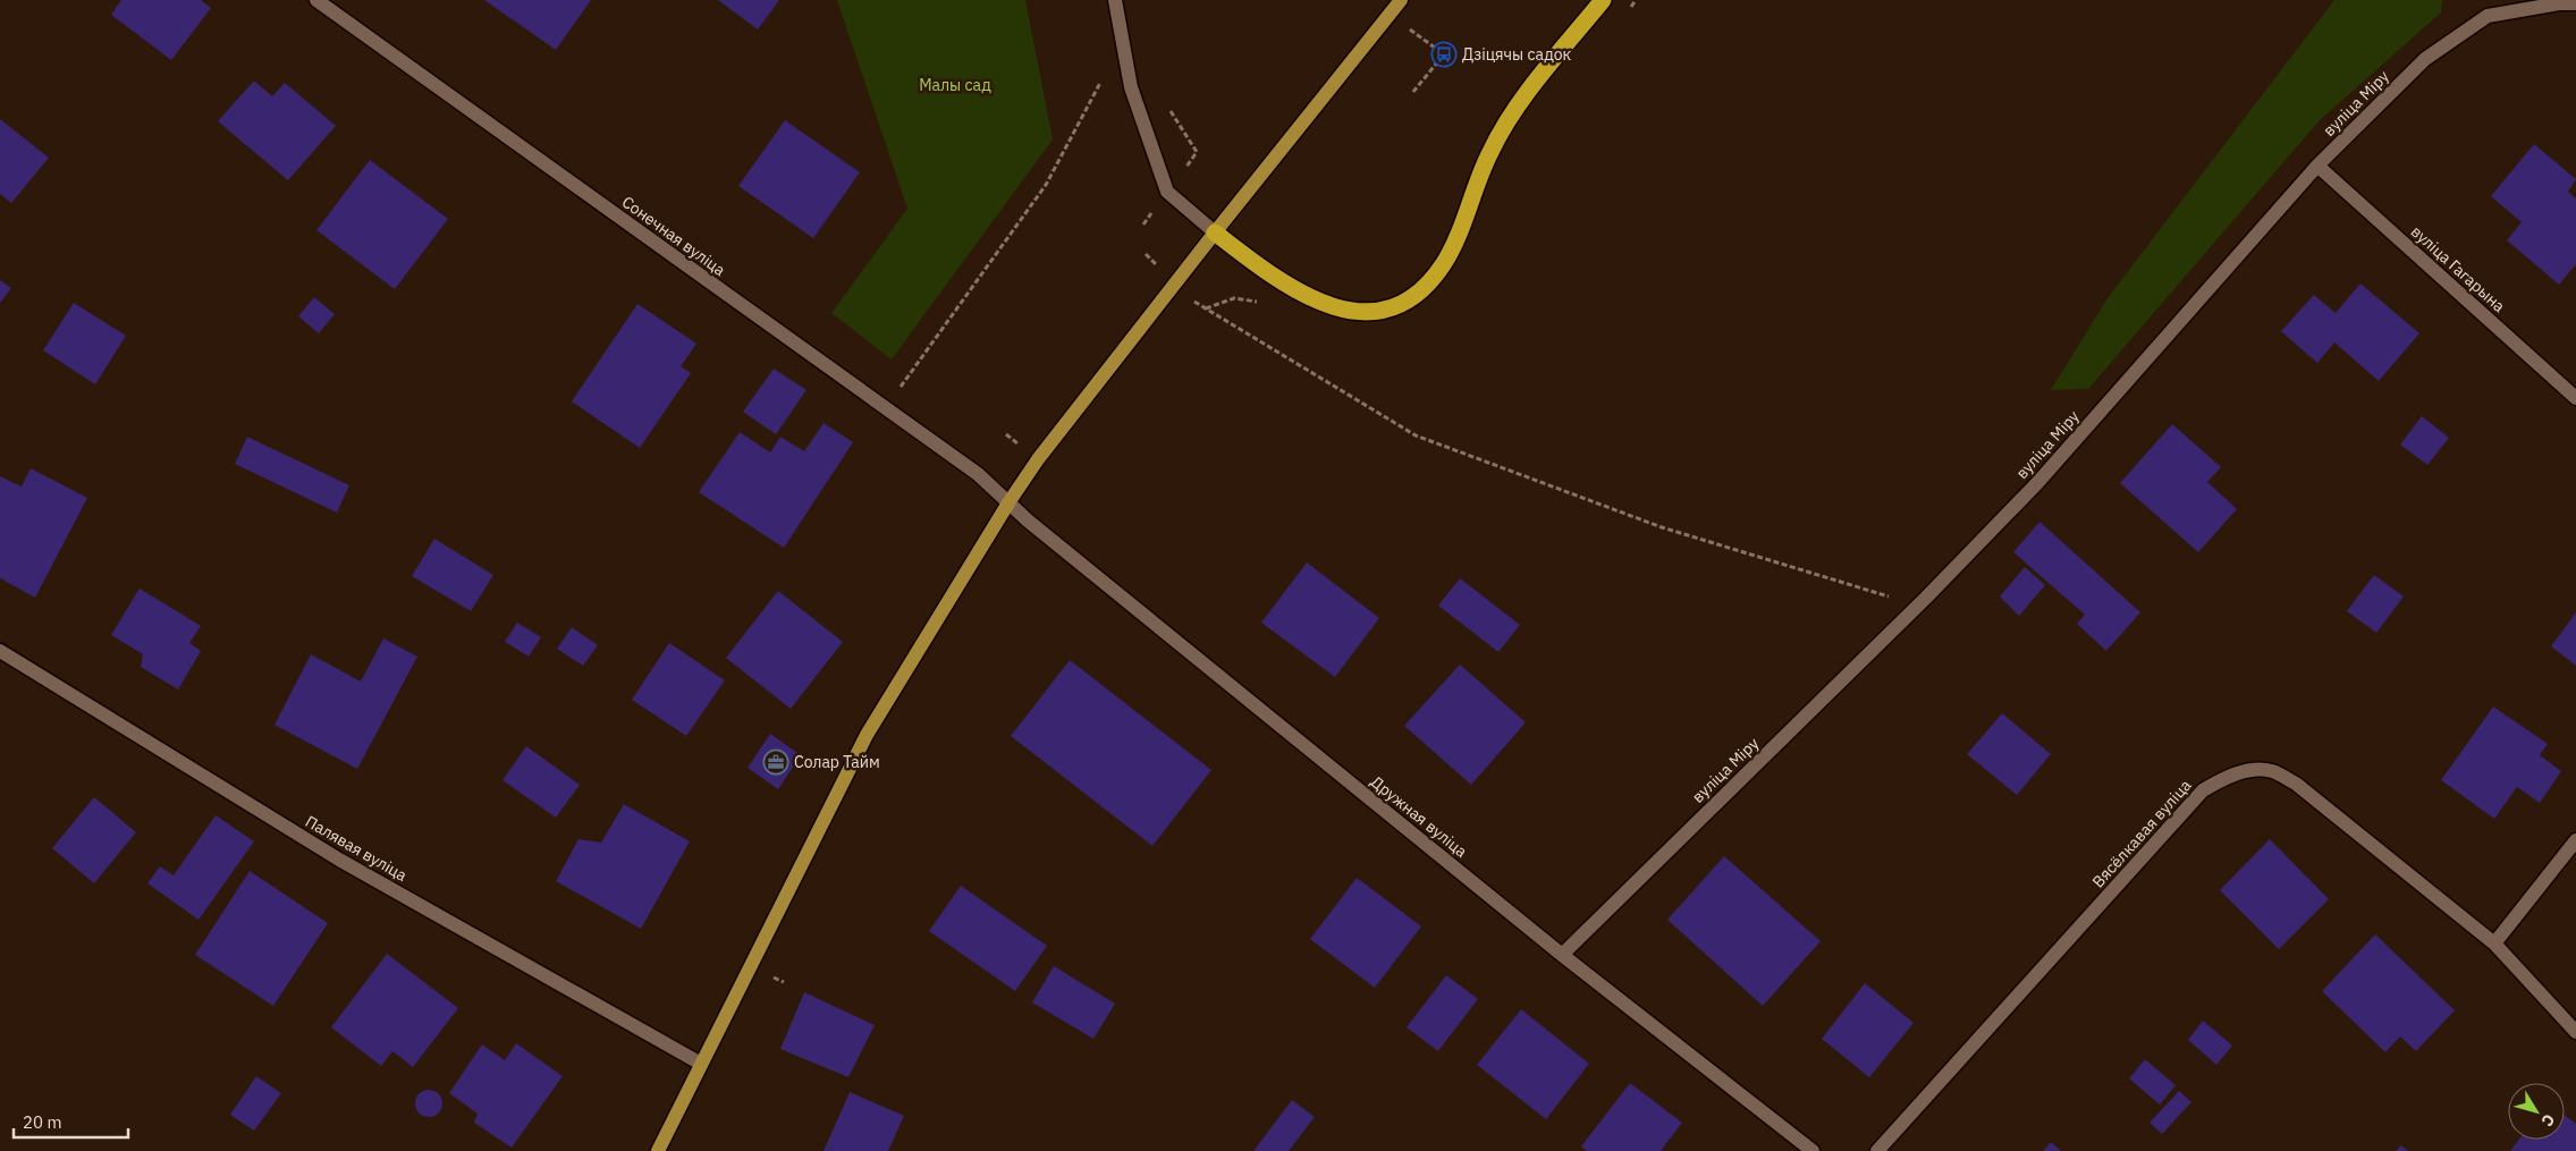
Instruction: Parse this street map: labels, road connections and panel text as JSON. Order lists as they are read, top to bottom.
{
  "streets": {
    "street": [
      "вуліца Міру",
      "Сонечная вуліца",
      "вуліца Гагарына",
      "Дружная вуліца",
      "Вясёлкавая вуліца",
      "Палявая вуліца"
    ]
  },
  "crossings": [
    ["вуліца Міру", "вуліца Гагарына"],
    ["вуліца Міру", "Дружная вуліца"],
    ["Сонечная вуліца", "Дружная вуліца"]
  ],
  "parks": ["Малы сад"],
  "places": {
    "bus stop": ["Дзіцячы садок"],
    "office": ["Солар Тайм"]
  },
  "scale_bar": "20 m",
  "north": "bottom right"
}
